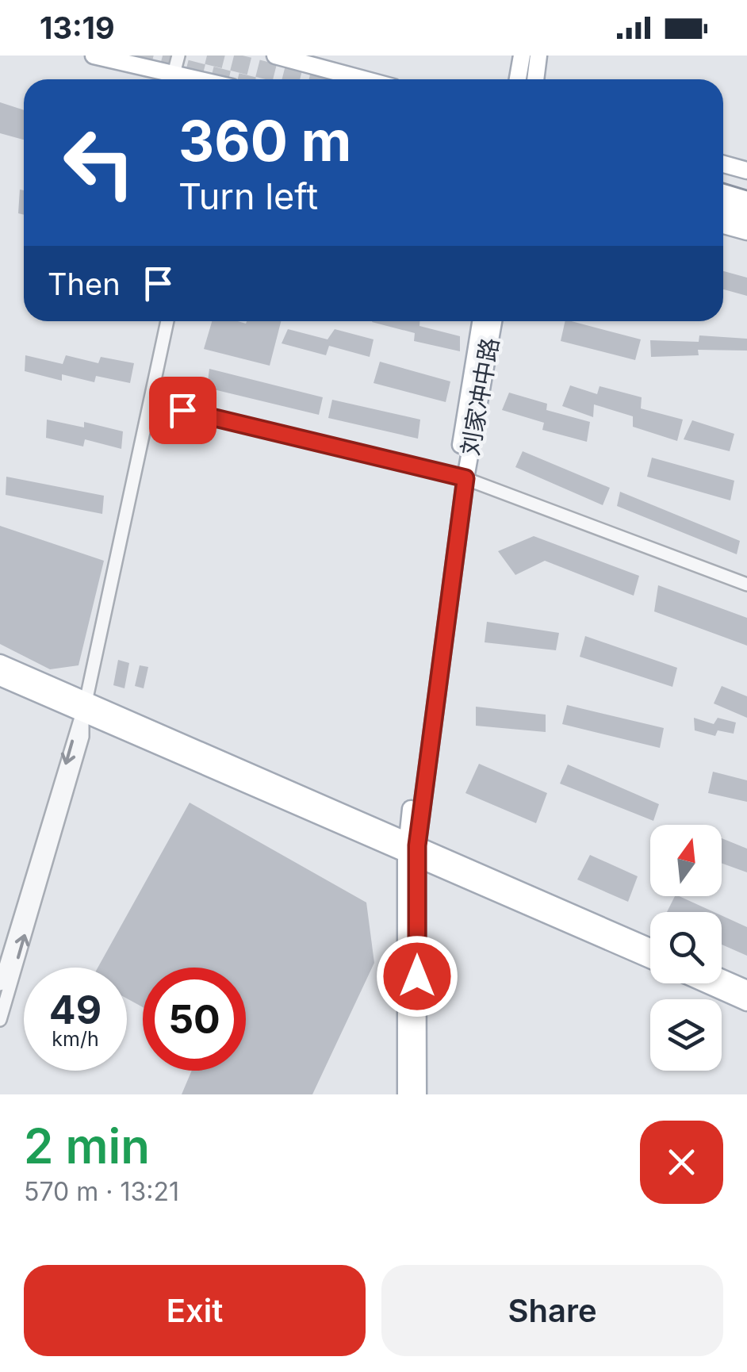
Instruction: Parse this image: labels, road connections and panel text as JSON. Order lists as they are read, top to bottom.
{
  "streets": {
    "main road": ["刘家冲中路"]
  },
  "north": "top",
  "page": {
    "status": "13:19",
    "turn": ["360 m", "Turn left"],
    "then": "Then",
    "speed": "49 km/h",
    "limit": "50",
    "heading": ["2 min", "570 m · 13:21"],
    "buttons": ["Exit", "Share"]
  }
}
